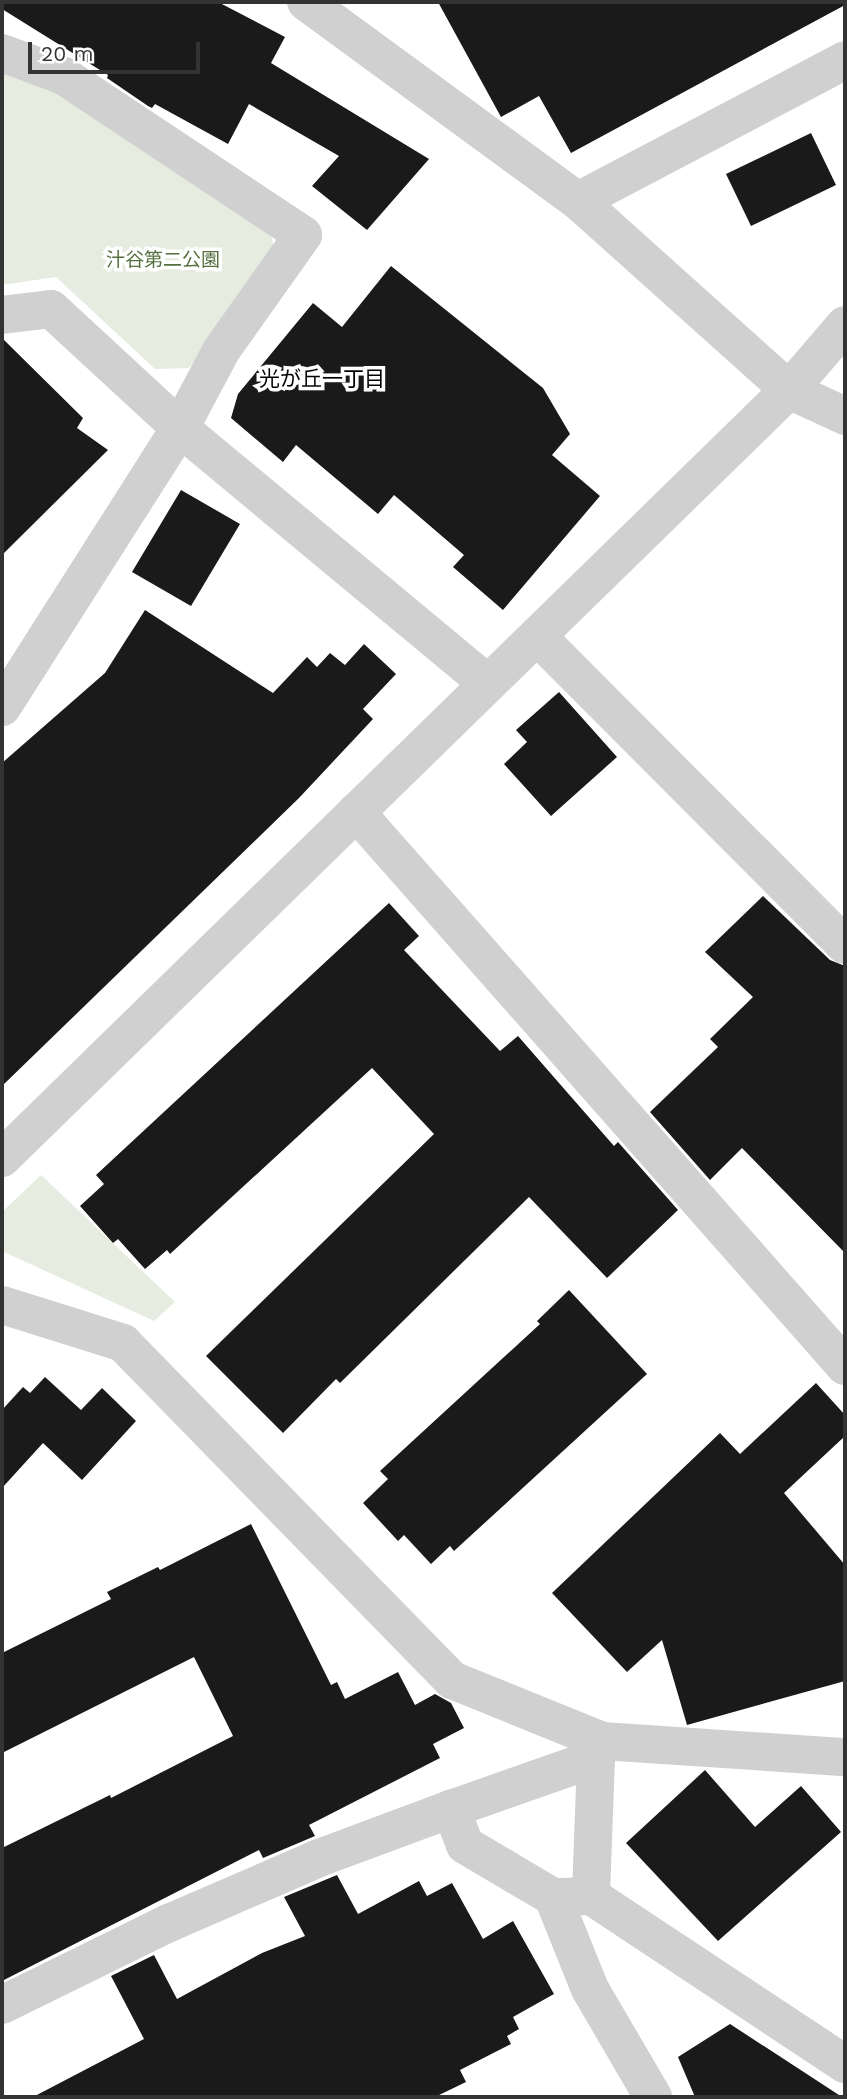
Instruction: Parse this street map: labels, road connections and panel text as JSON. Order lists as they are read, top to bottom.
{
  "districts": ["光が丘一丁目"],
  "parks": ["汁谷第二公園"],
  "scale_bar": "20 m"
}
